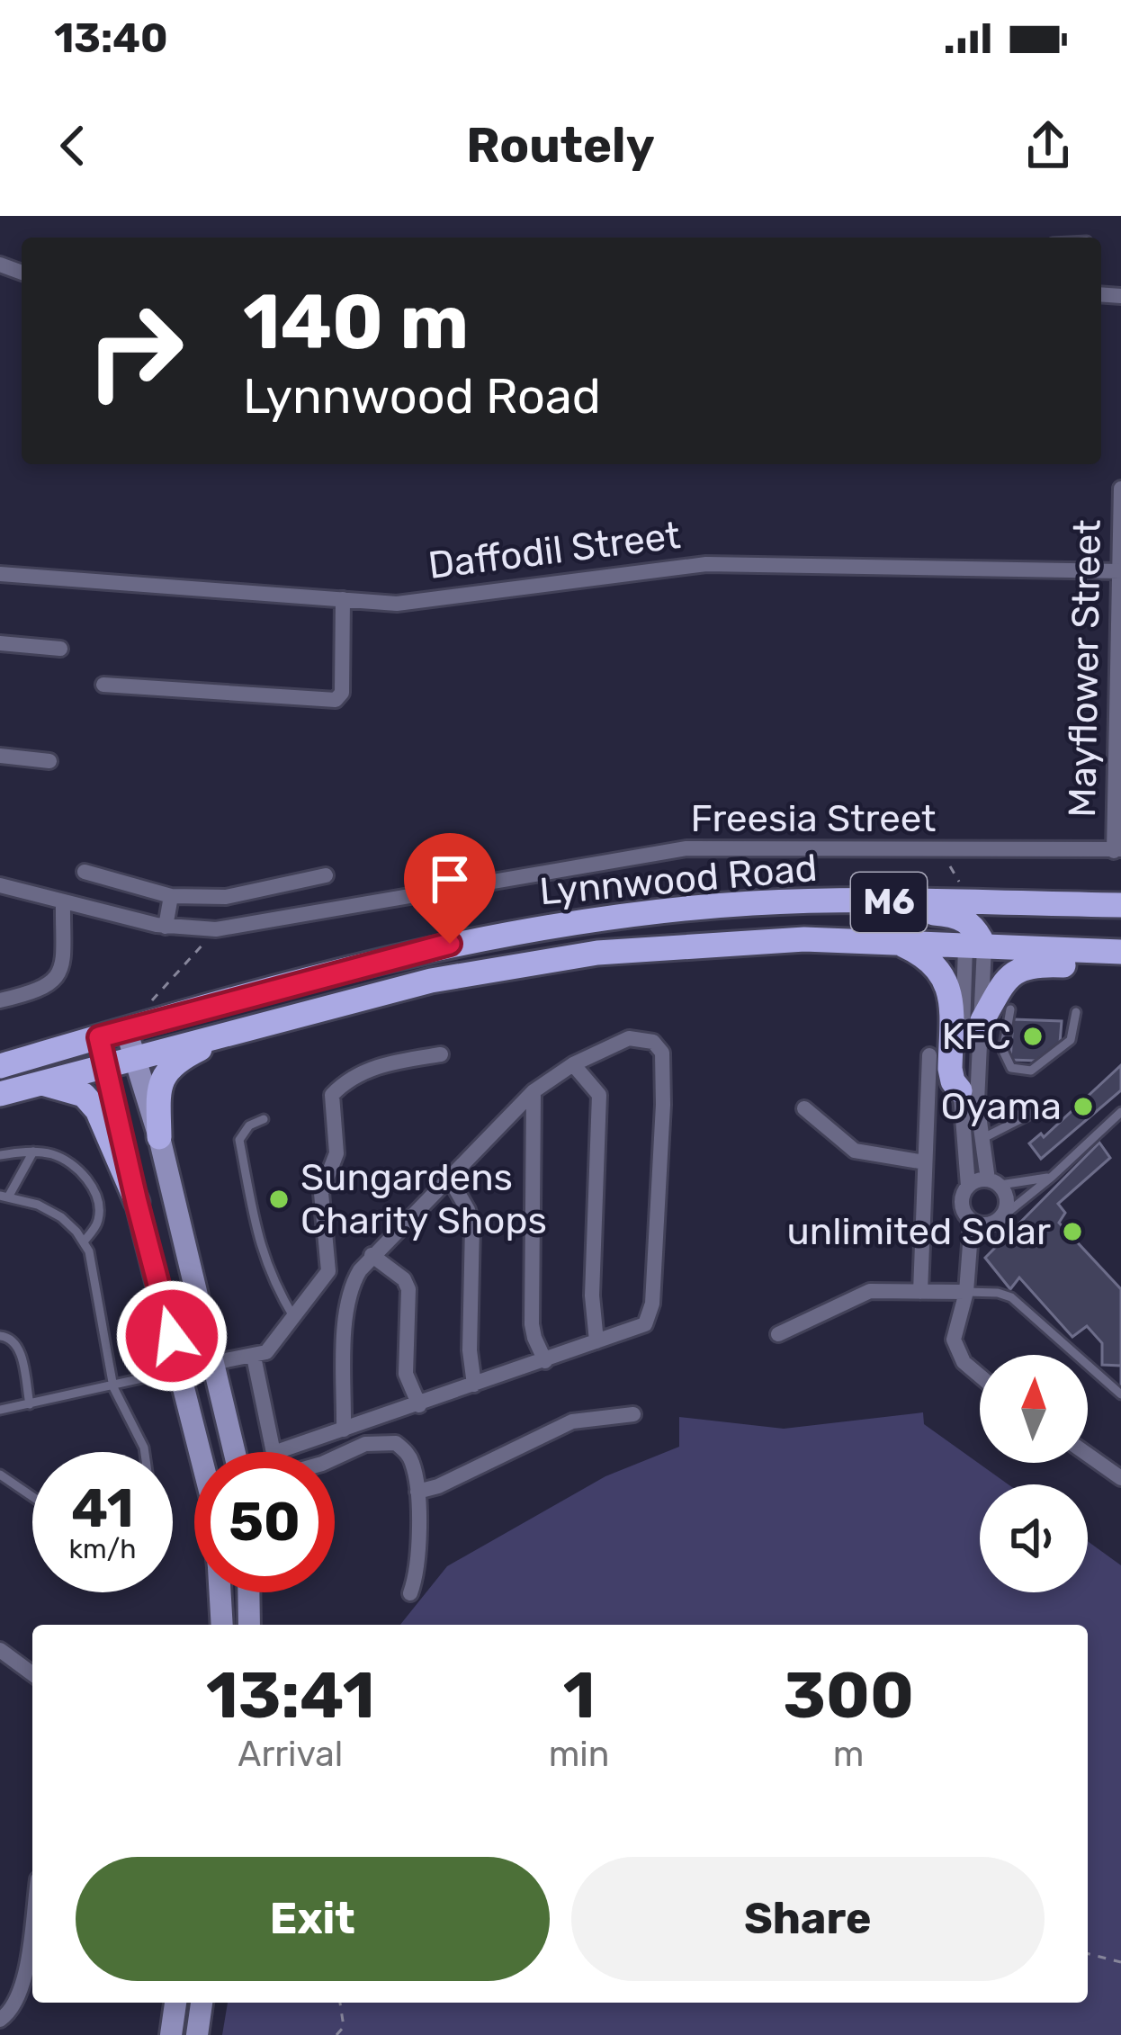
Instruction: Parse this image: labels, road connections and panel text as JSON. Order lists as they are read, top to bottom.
{
  "streets": {
    "main road": ["Lynnwood Road", "M6"],
    "street": ["Daffodil Street", "Mayflower Street", "Freesia Street"]
  },
  "crossings": [
    ["Daffodil Street", "Mayflower Street"],
    ["Mayflower Street", "Freesia Street"]
  ],
  "places": [
    "KFC",
    "Oyama",
    "Sungardens Charity Shops",
    "unlimited Solar"
  ],
  "north": "top",
  "page": {
    "status": "13:40",
    "header": "Routely",
    "turn": ["140 m", "Lynnwood Road"],
    "speed": "41 km/h",
    "limit": "50",
    "eta": [
      "13:41",
      "Arrival",
      "1",
      "min",
      "300",
      "m"
    ],
    "buttons": ["Exit", "Share"]
  }
}
